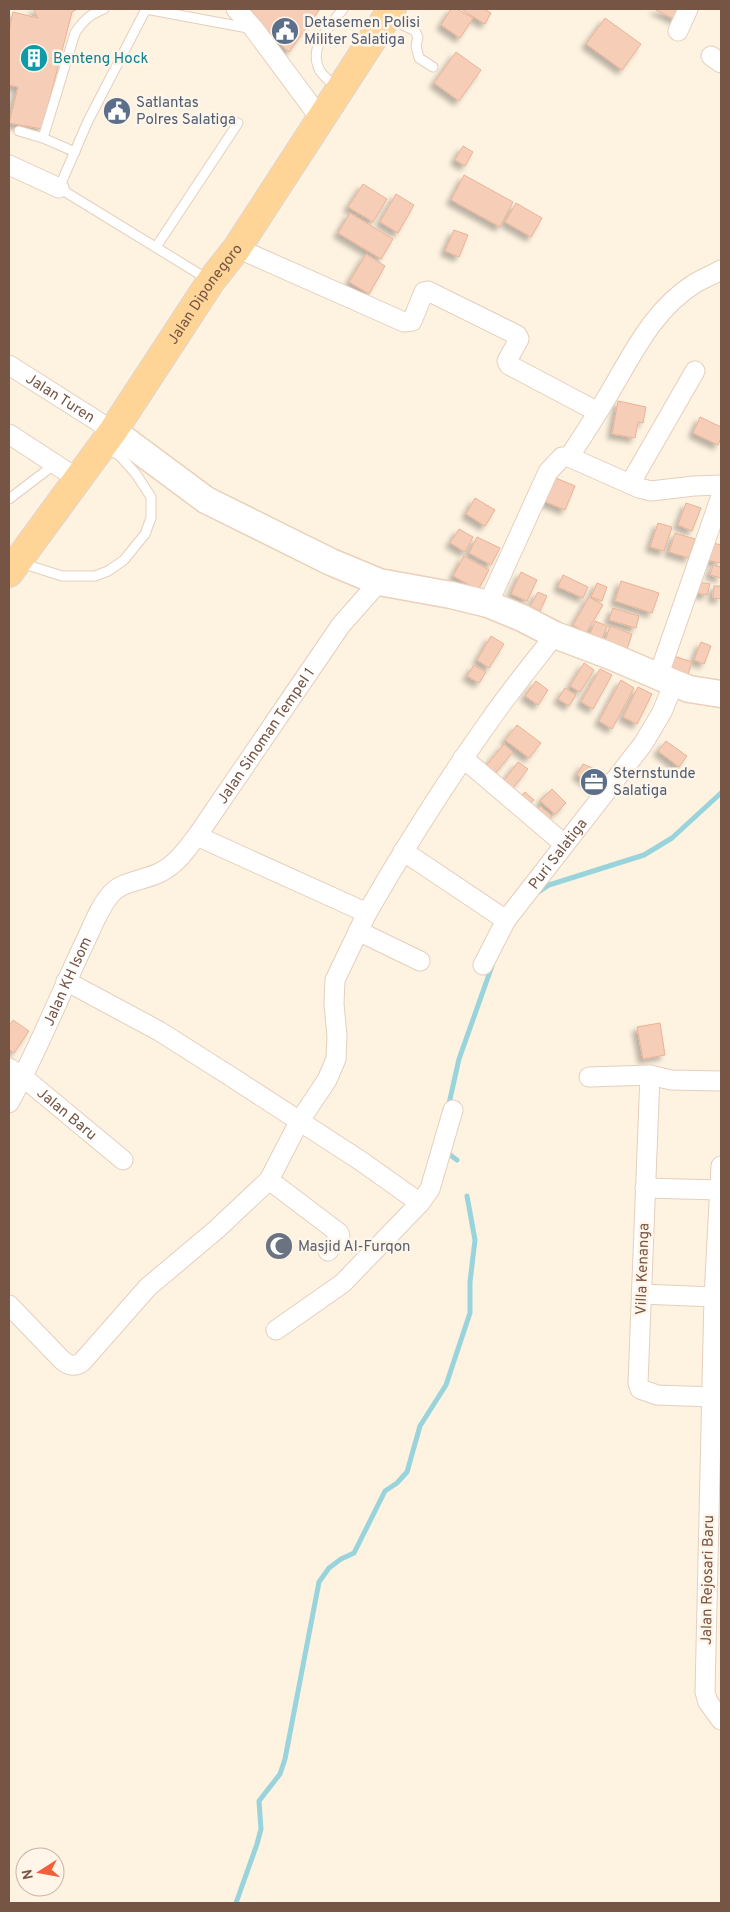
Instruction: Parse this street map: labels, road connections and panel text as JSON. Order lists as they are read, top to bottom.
{
  "streets": {
    "main road": ["Jalan Diponegoro"],
    "street": [
      "Jalan Turen",
      "Jalan Sinoman Tempel 1",
      "Puri Salatiga",
      "Jalan KH Isom",
      "Jalan Baru",
      "Villa Kenanga",
      "Jalan Rejosari Baru"
    ]
  },
  "crossings": [
    ["Jalan Diponegoro", "Jalan Turen"],
    ["Jalan Sinoman Tempel 1", "Jalan KH Isom"],
    ["Jalan KH Isom", "Jalan Baru"],
    ["Villa Kenanga", "Jalan Rejosari Baru"]
  ],
  "places": {
    "public building": ["Detasemen Polisi Militer Salatiga", "Satlantas Polres Salatiga"],
    "building": ["Benteng Hock"],
    "office": ["Sternstunde Salatiga"],
    "mosque": ["Masjid Al-Furqon"]
  },
  "north": "left"
}
